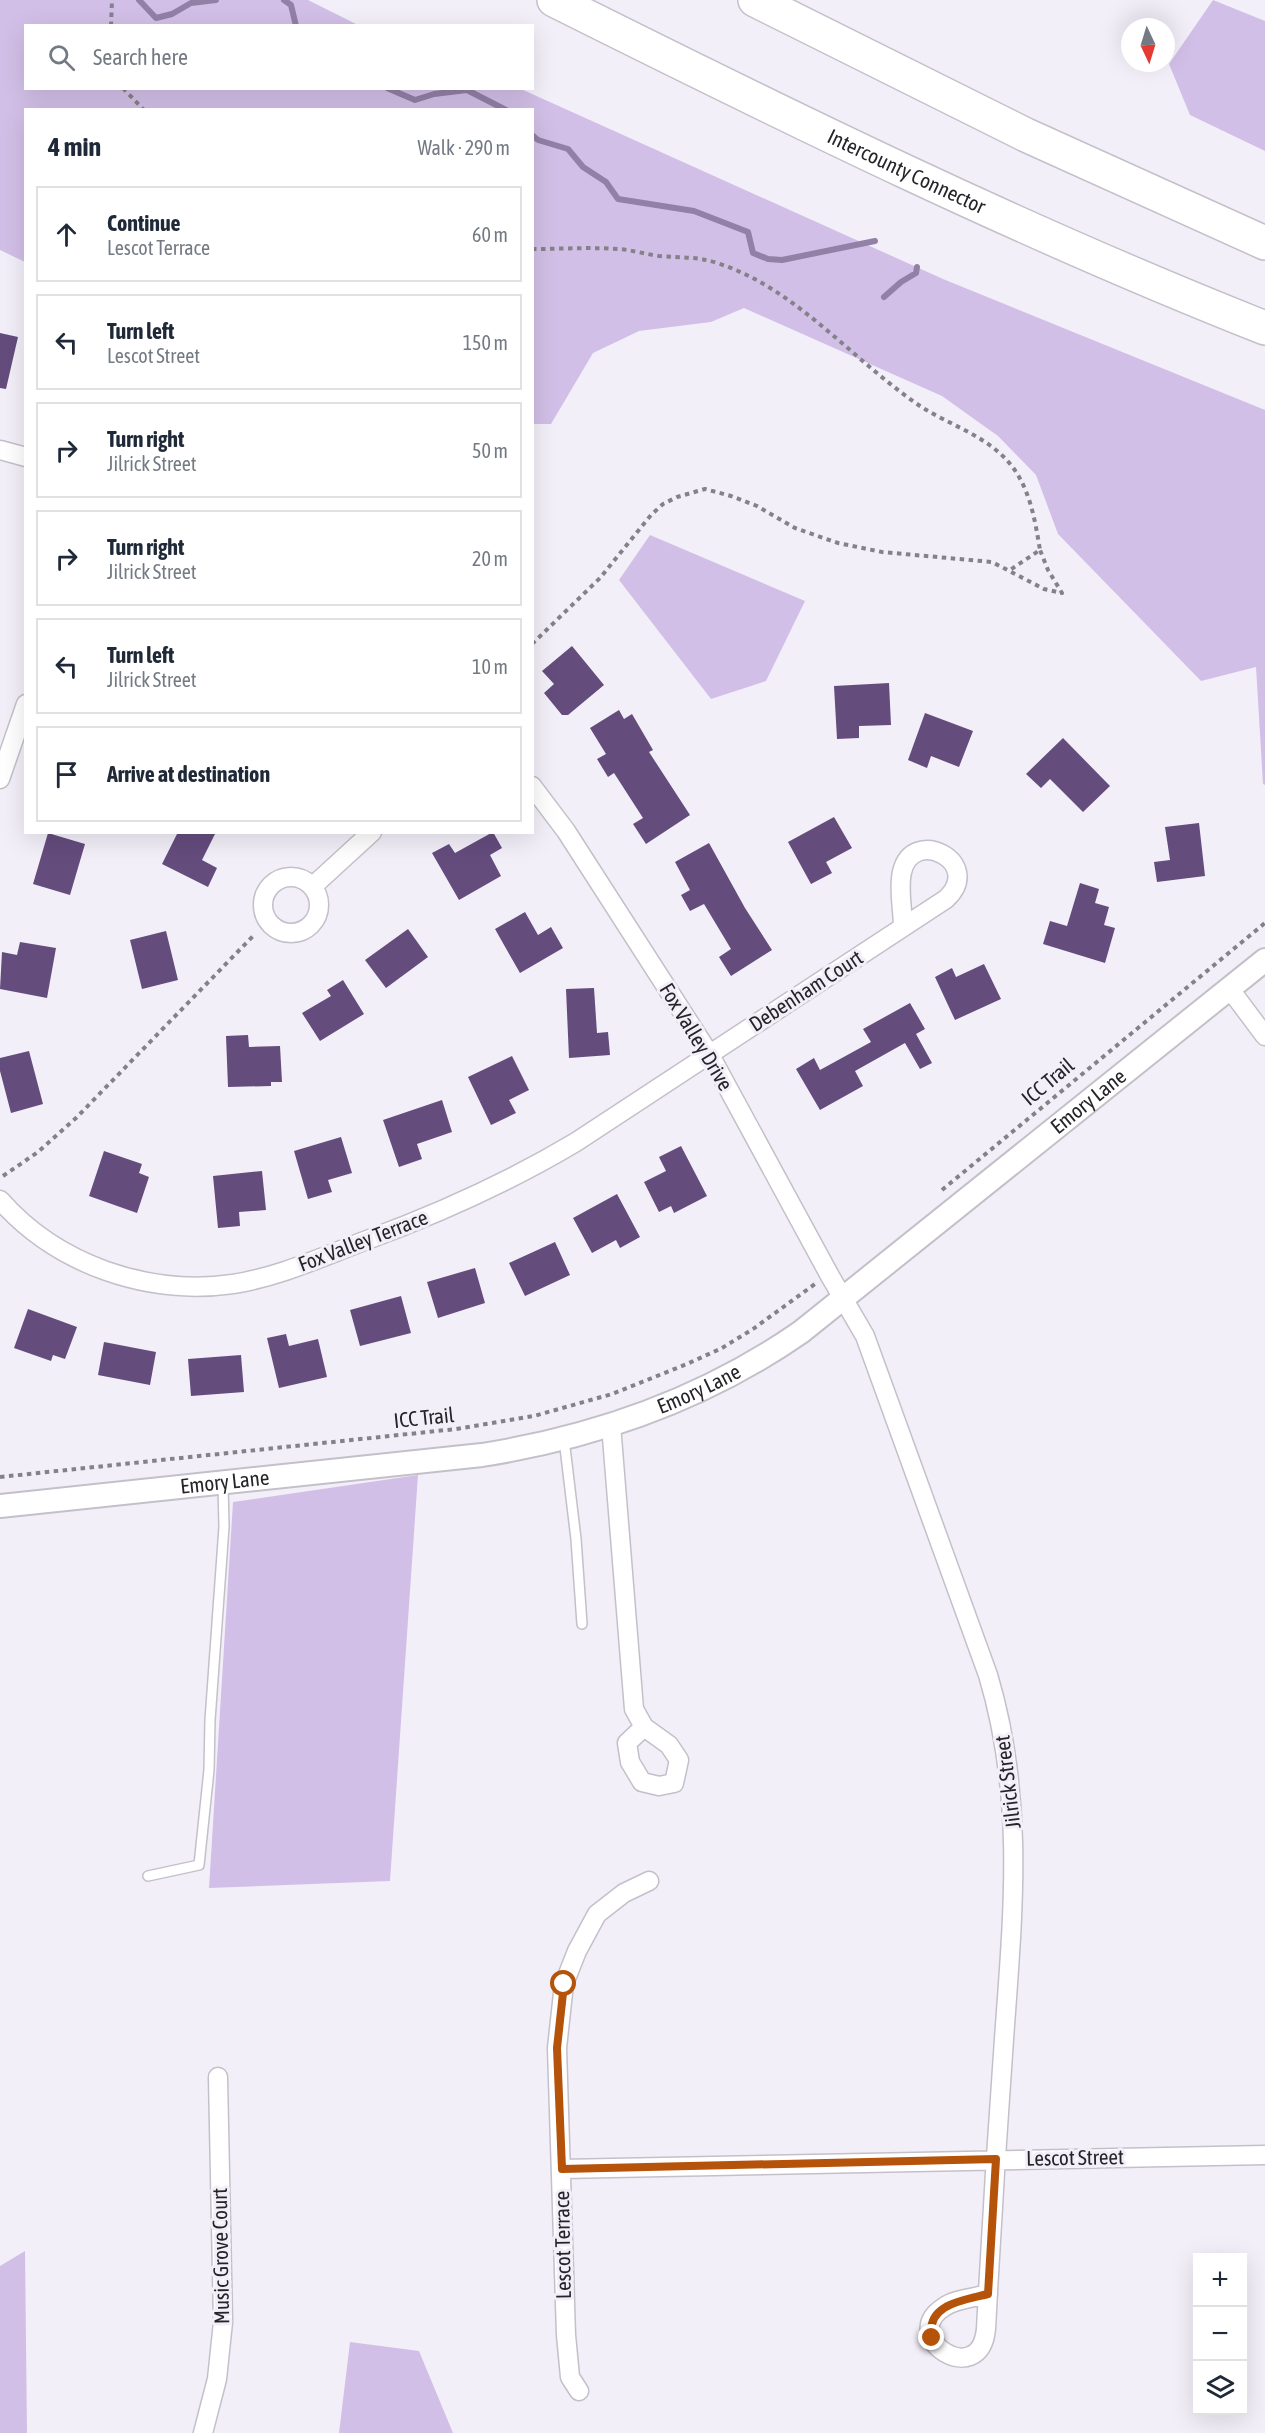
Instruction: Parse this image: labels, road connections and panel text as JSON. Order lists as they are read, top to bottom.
{
  "streets": {
    "highway": ["Intercounty Connector"],
    "street": [
      "Debenham Court",
      "Fox Valley Drive",
      "Emory Lane",
      "Fox Valley Terrace",
      "Jilrick Street",
      "Lescot Street",
      "Lescot Terrace",
      "Music Grove Court"
    ],
    "path": ["ICC Trail"]
  },
  "crossings": [
    ["Debenham Court", "Fox Valley Drive"],
    ["Debenham Court", "Fox Valley Terrace"],
    ["Fox Valley Drive", "Emory Lane"],
    ["Fox Valley Drive", "Fox Valley Terrace"],
    ["Fox Valley Drive", "Jilrick Street"],
    ["Emory Lane", "Jilrick Street"],
    ["Jilrick Street", "Lescot Street"],
    ["Lescot Street", "Lescot Terrace"]
  ],
  "north": "bottom",
  "page": {
    "search": "Search here",
    "heading": ["4 min", "Walk · 290 m"],
    "list": [
      ["Continue", "Lescot Terrace", "60 m"],
      ["Turn left", "Lescot Street", "150 m"],
      ["Turn right", "Jilrick Street", "50 m"],
      ["Turn right", "Jilrick Street", "20 m"],
      ["Turn left", "Jilrick Street", "10 m"],
      "Arrive at destination"
    ],
    "map_buttons": ["+", "−"]
  }
}
